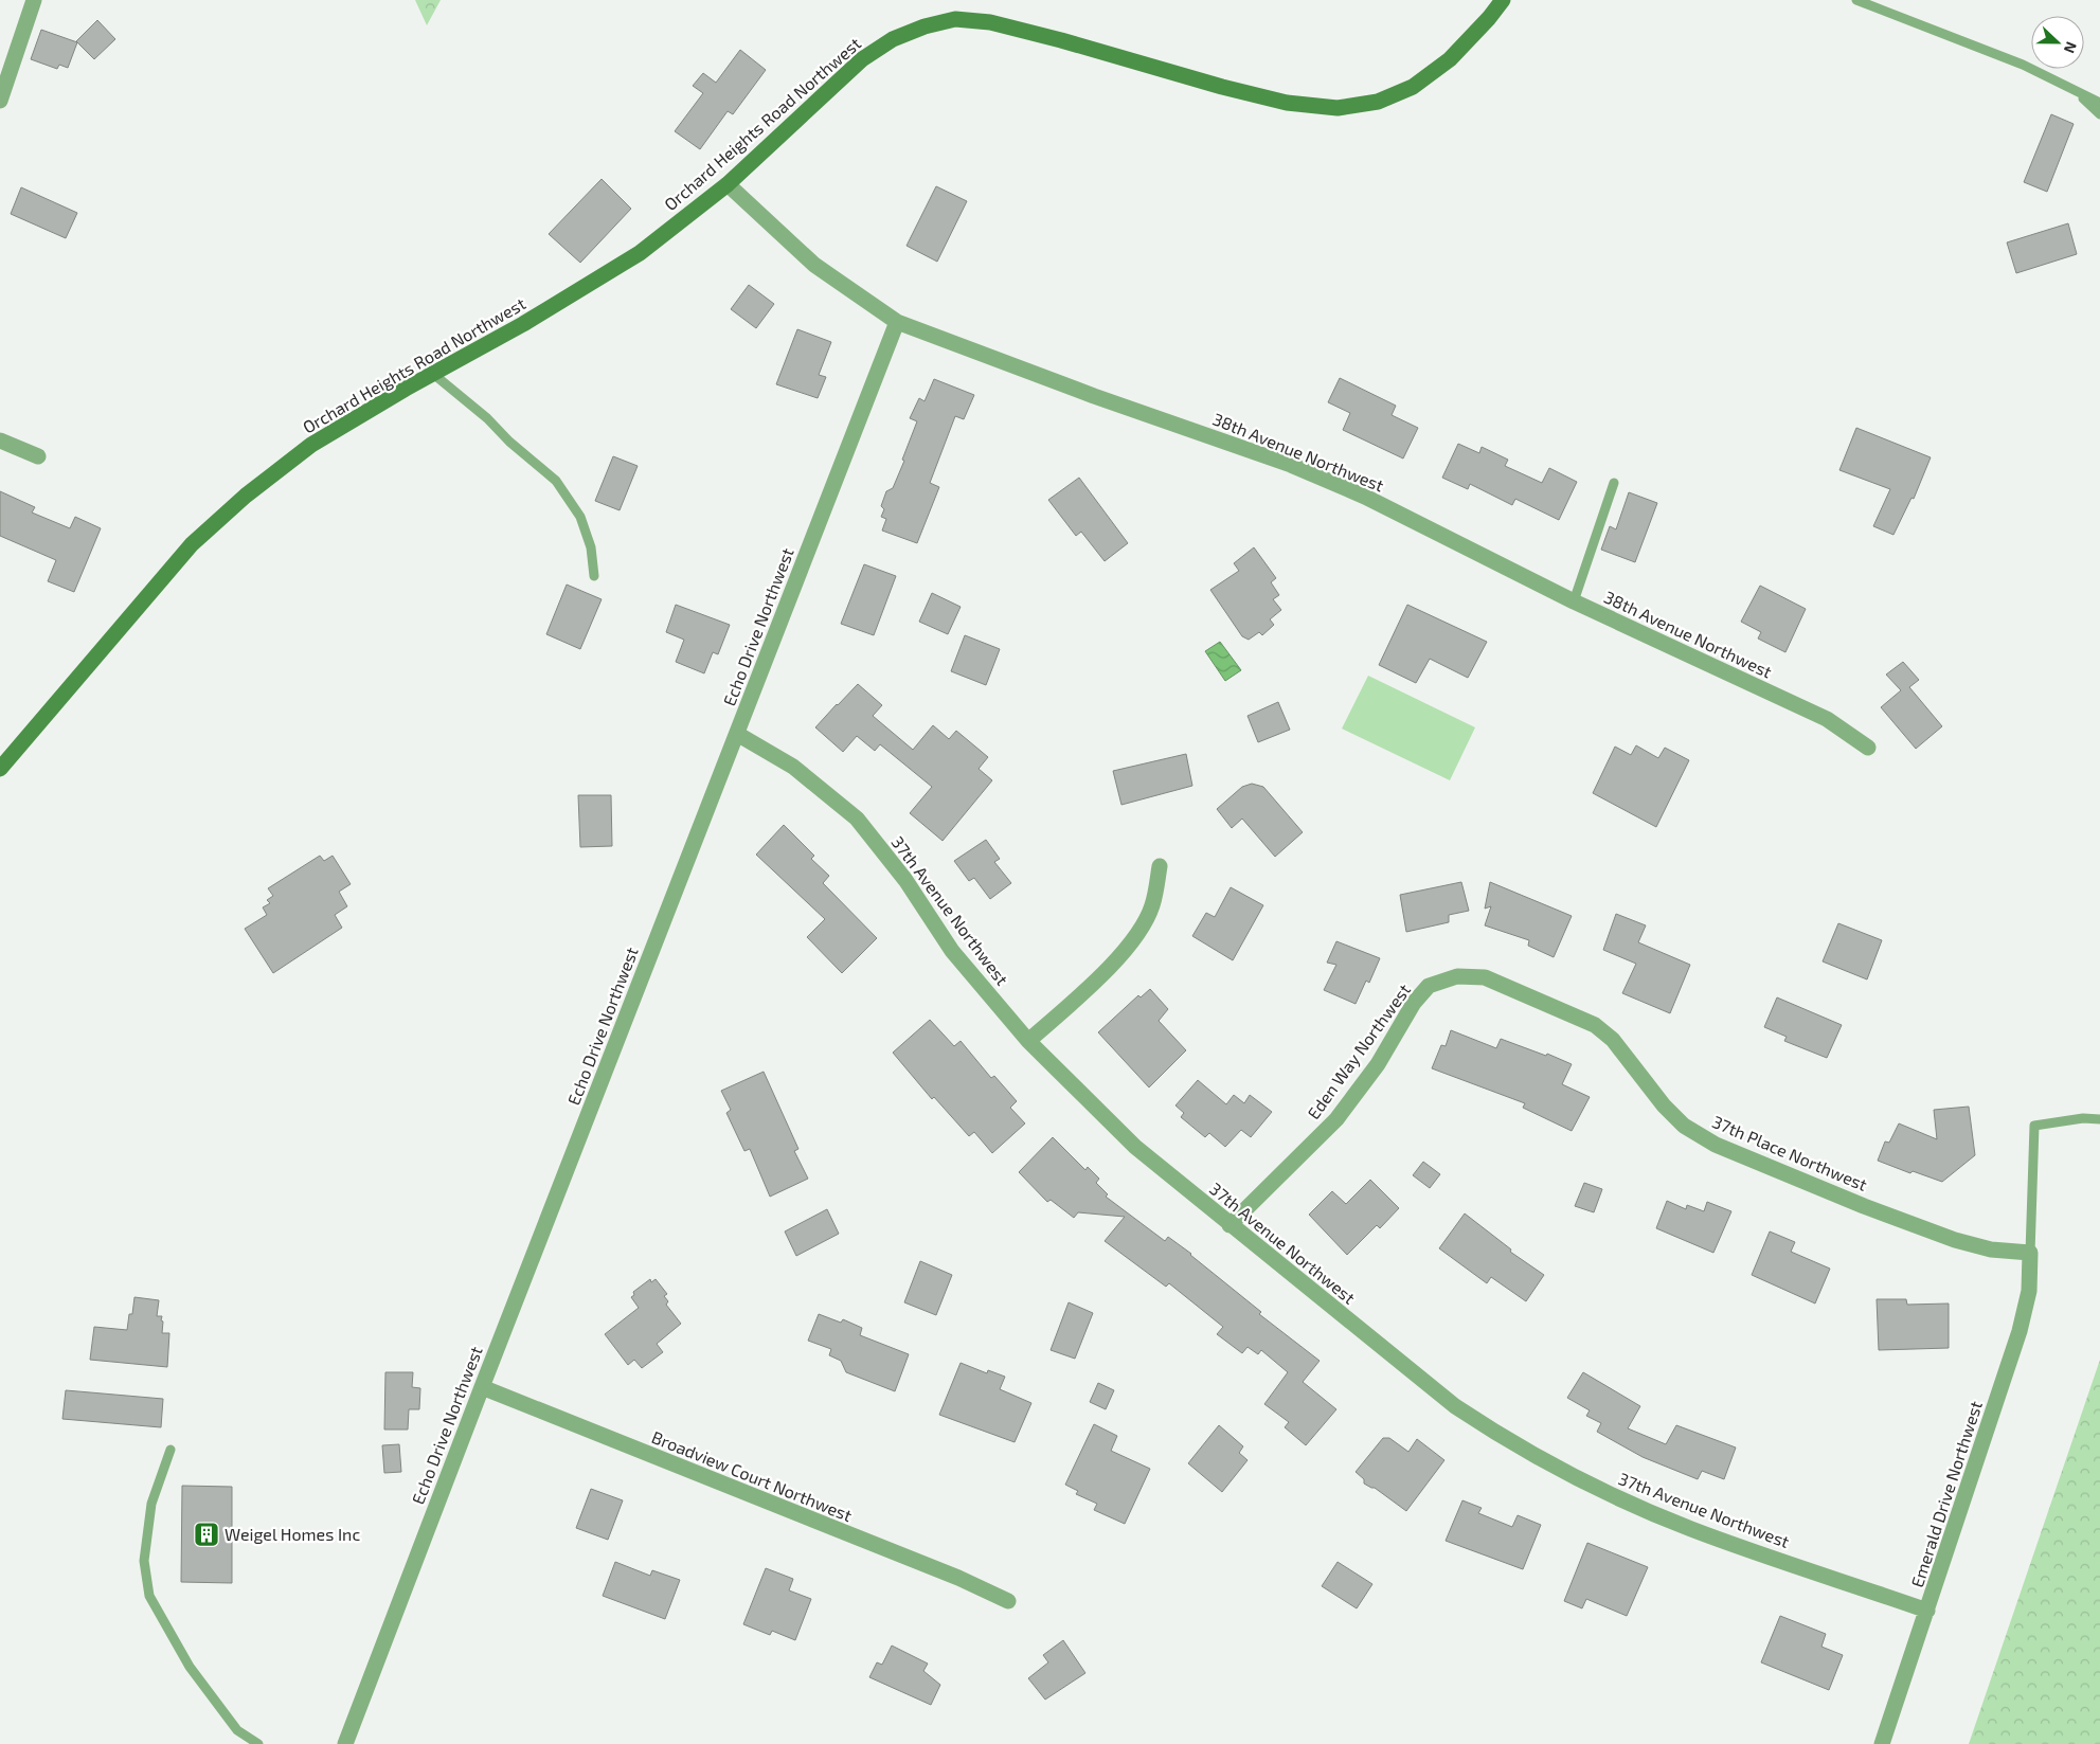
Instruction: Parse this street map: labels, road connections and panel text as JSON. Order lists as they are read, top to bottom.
{
  "streets": {
    "street": [
      "Orchard Heights Road Northwest",
      "38th Avenue Northwest",
      "Echo Drive Northwest",
      "37th Avenue Northwest",
      "Eden Way Northwest",
      "37th Place Northwest",
      "Broadview Court Northwest",
      "Emerald Drive Northwest"
    ]
  },
  "crossings": [
    ["Orchard Heights Road Northwest", "38th Avenue Northwest"],
    ["38th Avenue Northwest", "Echo Drive Northwest"],
    ["Echo Drive Northwest", "37th Avenue Northwest"],
    ["Echo Drive Northwest", "Broadview Court Northwest"],
    ["37th Avenue Northwest", "Eden Way Northwest"],
    ["37th Avenue Northwest", "Emerald Drive Northwest"],
    ["Eden Way Northwest", "37th Place Northwest"],
    ["37th Place Northwest", "Emerald Drive Northwest"]
  ],
  "places": {
    "building": ["Weigel Homes Inc"]
  },
  "north": "right"
}
